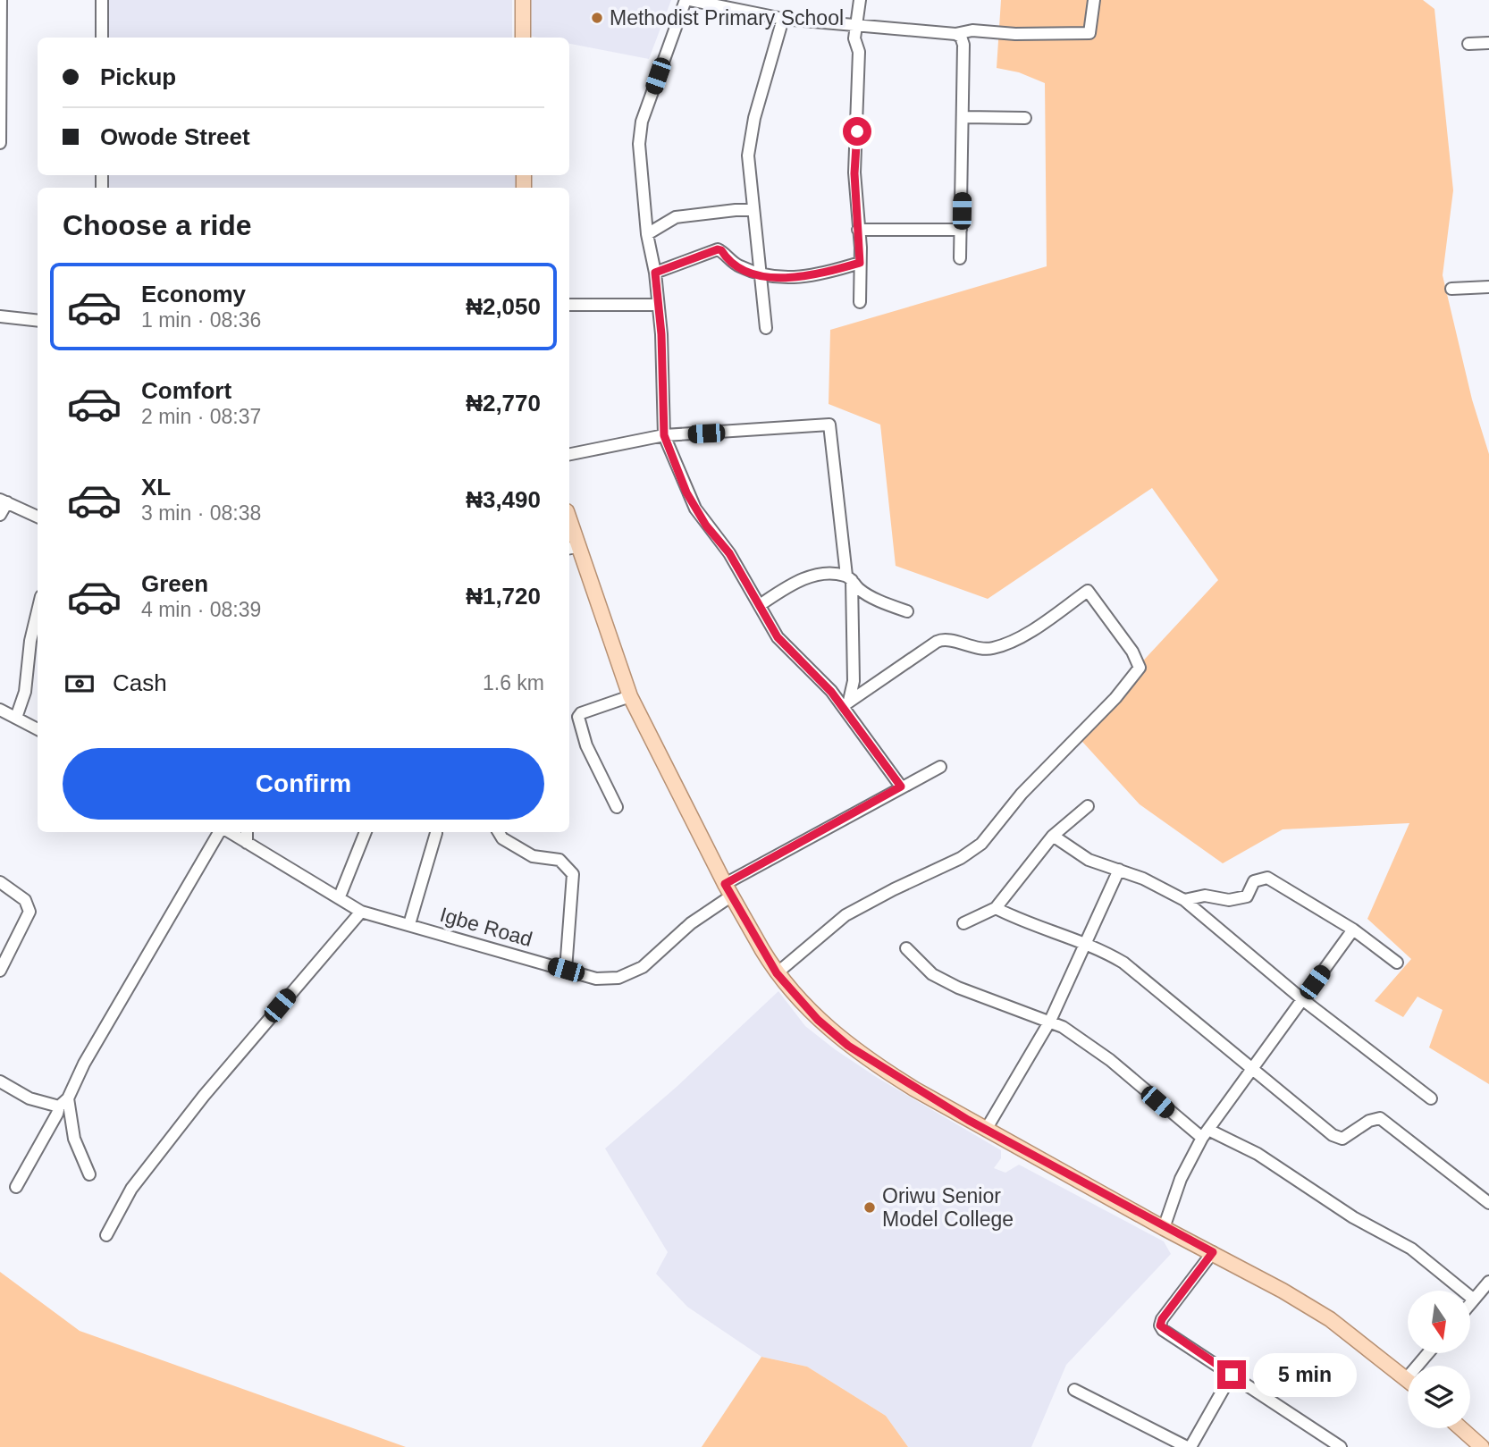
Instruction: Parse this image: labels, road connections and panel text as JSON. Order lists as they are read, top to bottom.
{
  "streets": {
    "street": ["Igbe Road"]
  },
  "places": ["Methodist Primary School", "Oriwu Senior Model College"],
  "north": "bottom",
  "page": {
    "banner": ["Pickup", "Owode Street"],
    "heading": "Choose a ride",
    "list": [
      {
        "name": "Economy",
        "note": "1 min · 08:36",
        "value": "₦2,050"
      },
      {
        "name": "Comfort",
        "note": "2 min · 08:37",
        "value": "₦2,770"
      },
      {
        "name": "XL",
        "note": "3 min · 08:38",
        "value": "₦3,490"
      },
      {
        "name": "Green",
        "note": "4 min · 08:39",
        "value": "₦1,720"
      }
    ],
    "pay": ["Cash", "1.6 km"],
    "buttons": "Confirm",
    "bubble": "5 min"
  }
}
